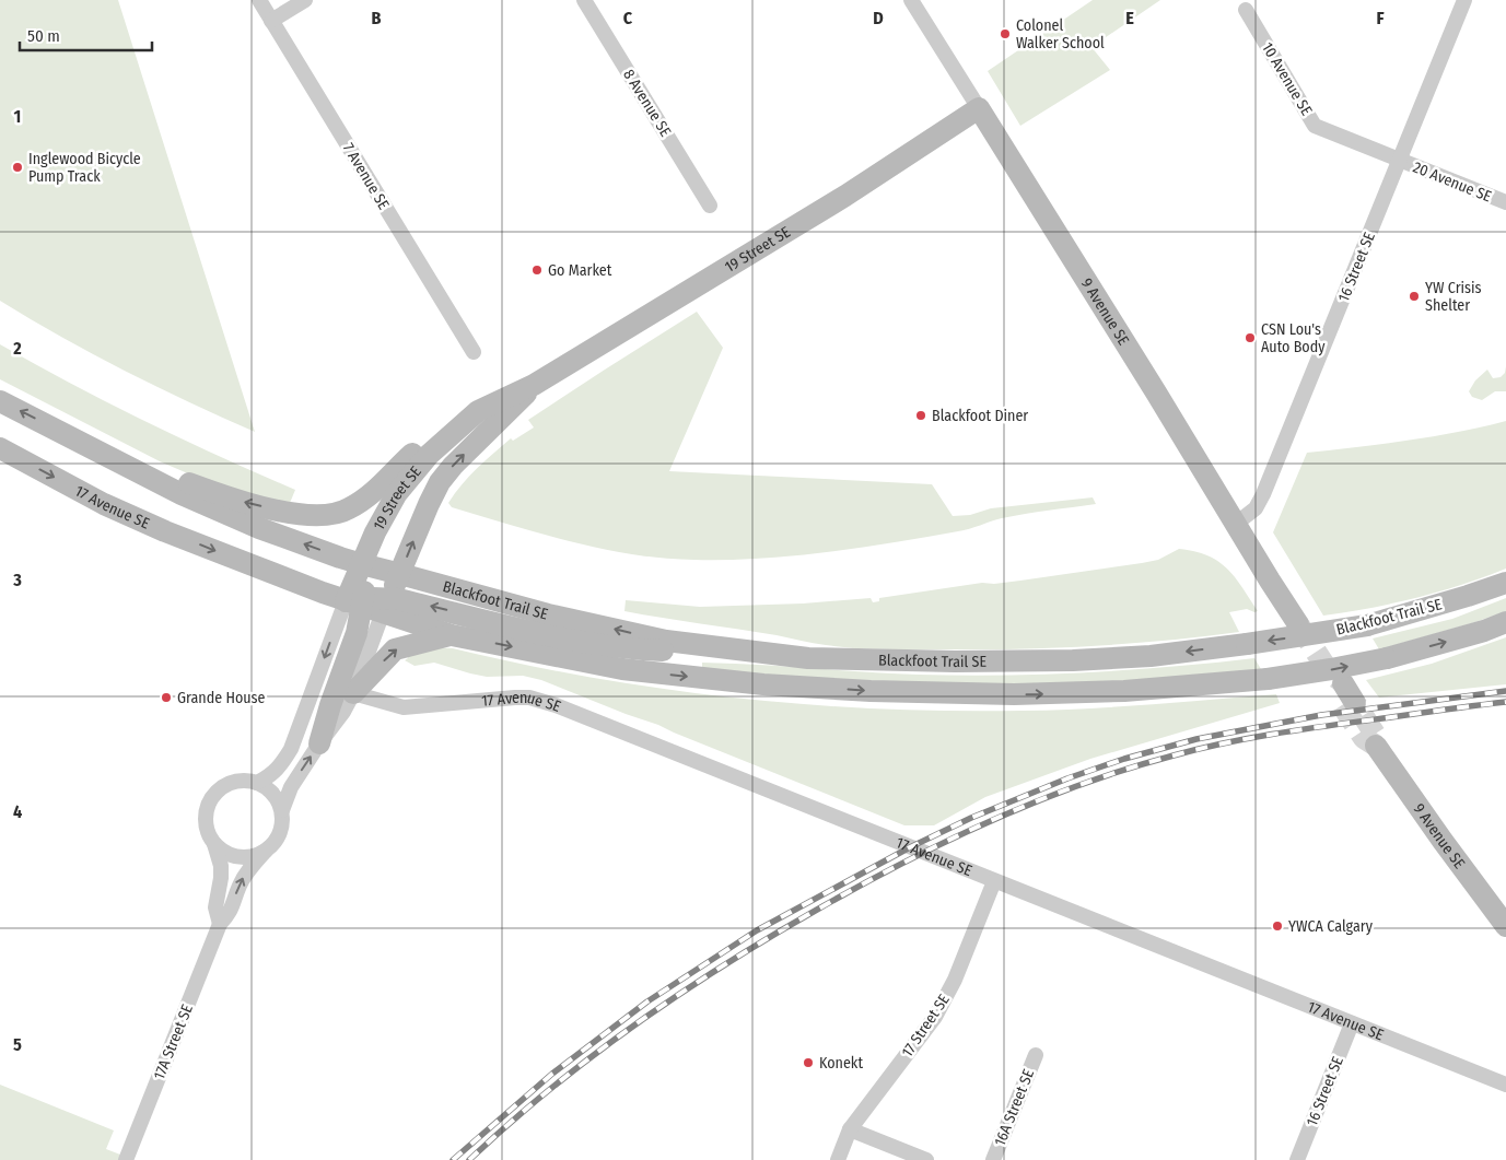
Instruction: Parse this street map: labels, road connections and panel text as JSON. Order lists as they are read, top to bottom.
{
  "streets": {
    "main road": [
      "19 Street SE",
      "9 Avenue SE",
      "17 Avenue SE",
      "Blackfoot Trail SE"
    ],
    "street": [
      "10 Avenue SE",
      "8 Avenue SE",
      "7 Avenue SE",
      "20 Avenue SE",
      "16 Street SE",
      "17 Street SE",
      "17A Street SE",
      "16A Street SE"
    ]
  },
  "crossings": [
    ["10 Avenue SE", "20 Avenue SE"],
    ["10 Avenue SE", "16 Street SE"],
    ["20 Avenue SE", "16 Street SE"],
    ["19 Street SE", "9 Avenue SE"],
    ["19 Street SE", "17 Avenue SE"],
    ["19 Street SE", "Blackfoot Trail SE"],
    ["16 Street SE", "9 Avenue SE"],
    ["16 Street SE", "17 Avenue SE"],
    ["17 Avenue SE", "17 Street SE"]
  ],
  "places": [
    "Colonel Walker School",
    "Inglewood Bicycle Pump Track",
    "Go Market",
    "YW Crisis Shelter",
    "CSN Lou's Auto Body",
    "Blackfoot Diner",
    "Grande House",
    "YWCA Calgary",
    "Konekt"
  ],
  "scale_bar": "50 m",
  "grid": {
    "columns": [
      "B",
      "C",
      "D",
      "E",
      "F"
    ],
    "rows": [
      "1",
      "2",
      "3",
      "4",
      "5"
    ]
  }
}
